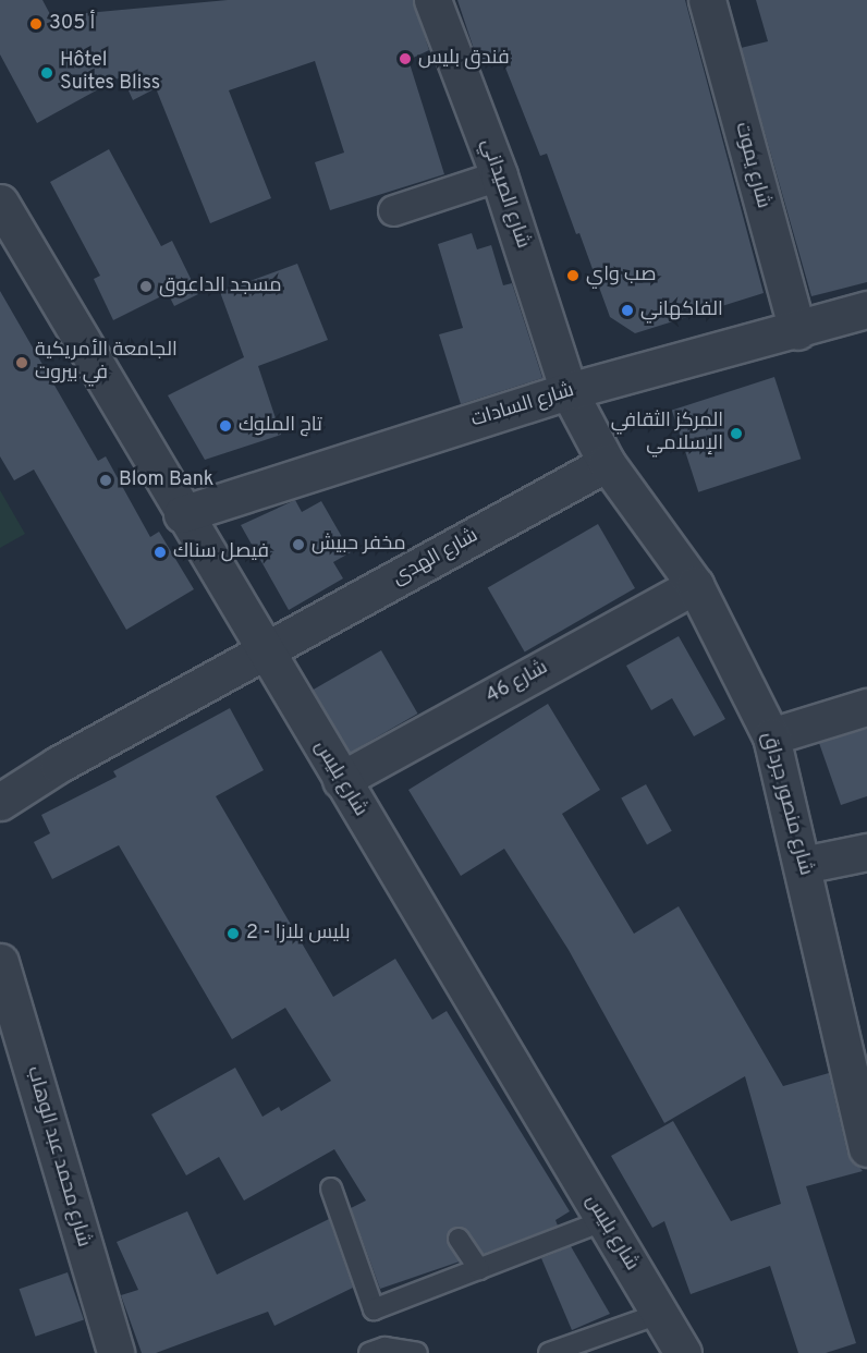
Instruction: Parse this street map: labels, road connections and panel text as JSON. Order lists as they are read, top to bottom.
{
  "streets": {
    "street": [
      "شارع يموت",
      "شارع الصيداني",
      "شارع السادات",
      "شارع الهدى",
      "شارع 46",
      "شارع بليس",
      "شارع منصور جرداق",
      "شارع محمد عبد الوهاب"
    ]
  },
  "crossings": [
    ["شارع يموت", "شارع السادات"],
    ["شارع الصيداني", "شارع السادات"],
    ["شارع الصيداني", "شارع منصور جرداق"],
    ["شارع السادات", "شارع بليس"],
    ["شارع السادات", "شارع منصور جرداق"],
    ["شارع الهدى", "شارع بليس"],
    ["شارع الهدى", "شارع منصور جرداق"],
    ["شارع 46", "شارع بليس"],
    ["شارع 46", "شارع منصور جرداق"]
  ],
  "places": [
    "أ 305",
    "فندق بليس",
    "Hôtel Suites Bliss",
    "صب واي",
    "مسجد الداعوق",
    "الفاكهاني",
    "الجامعة الأمريكية في بيروت",
    "تاج الملوك",
    "المركز الثقافي الإسلامي",
    "Blom Bank",
    "مخفر حبيش",
    "فيصل سناك",
    "2 - بليس بلازا"
  ]
}
